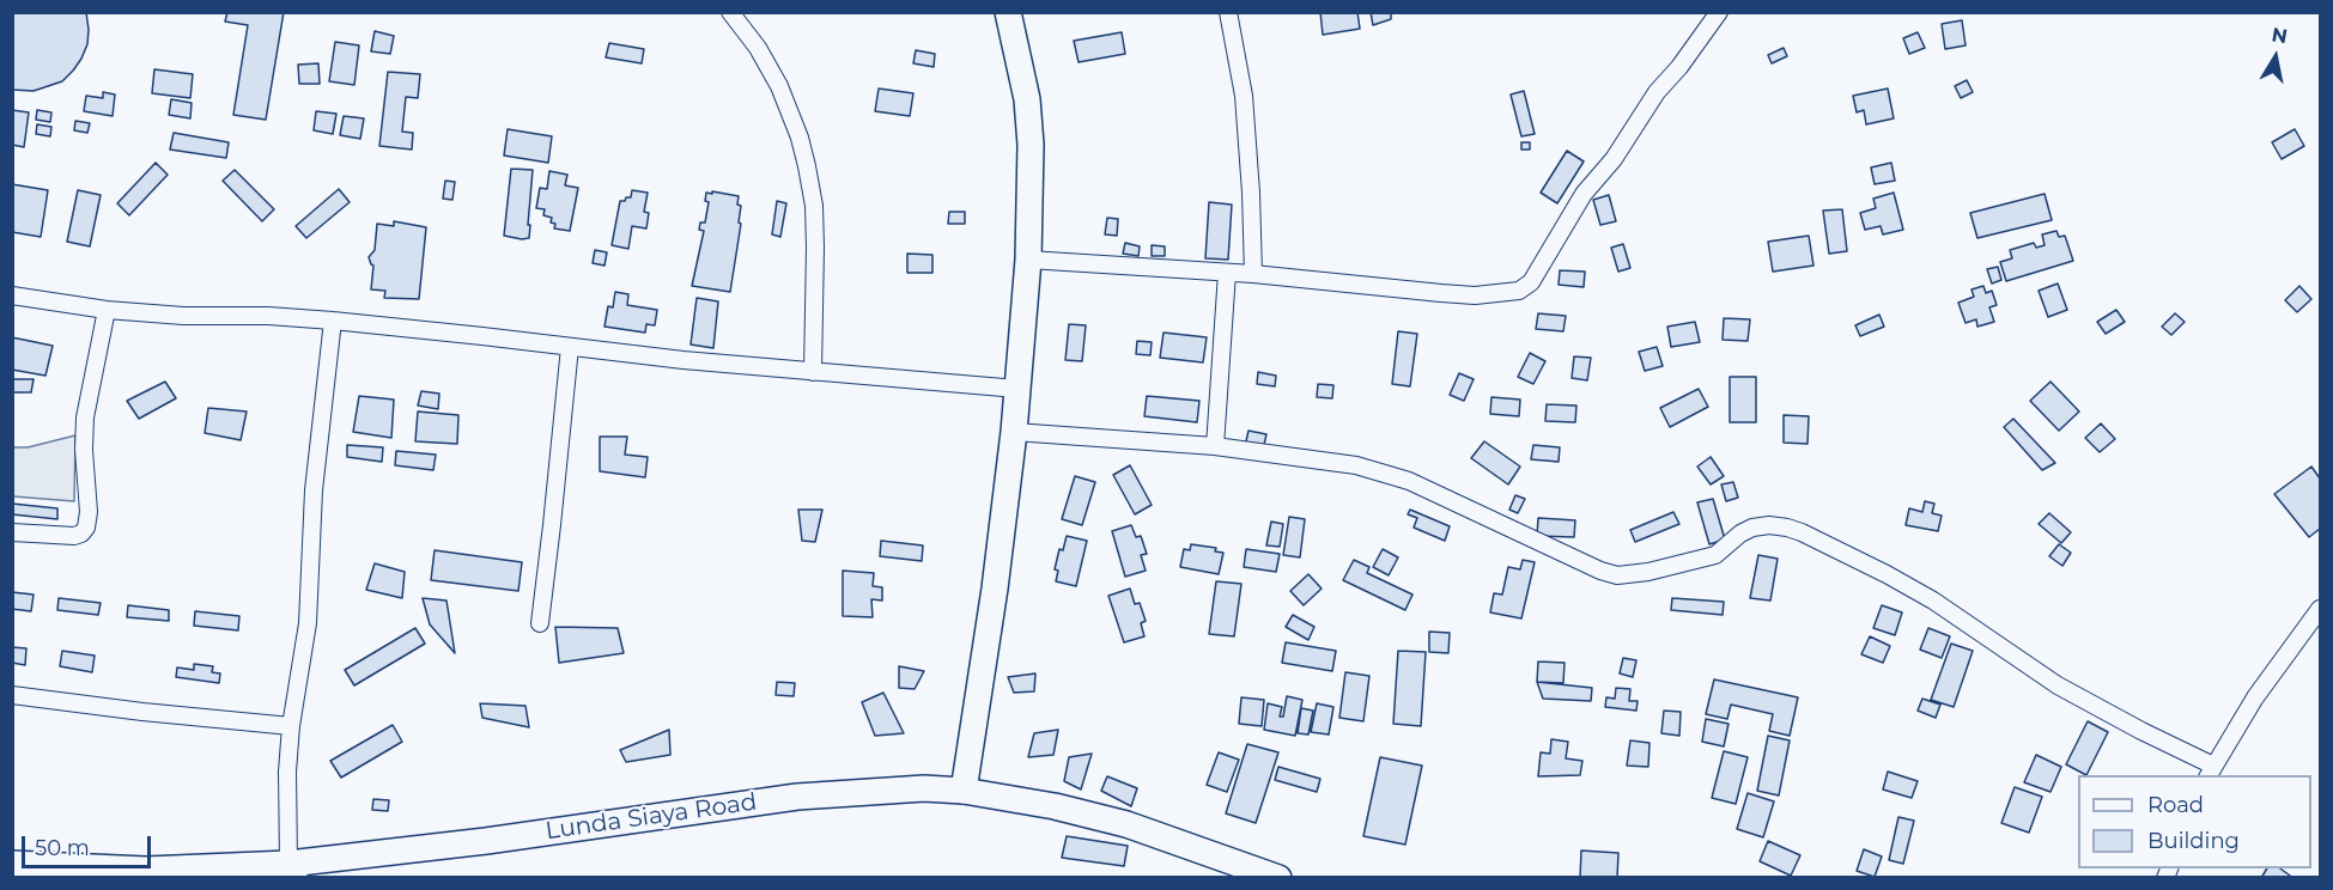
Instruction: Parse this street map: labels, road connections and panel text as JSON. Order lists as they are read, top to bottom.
{
  "streets": {
    "main road": ["Lunda Siaya Road"]
  },
  "legend": ["Road", "Building"],
  "scale_bar": "50 m",
  "north": "top"
}
